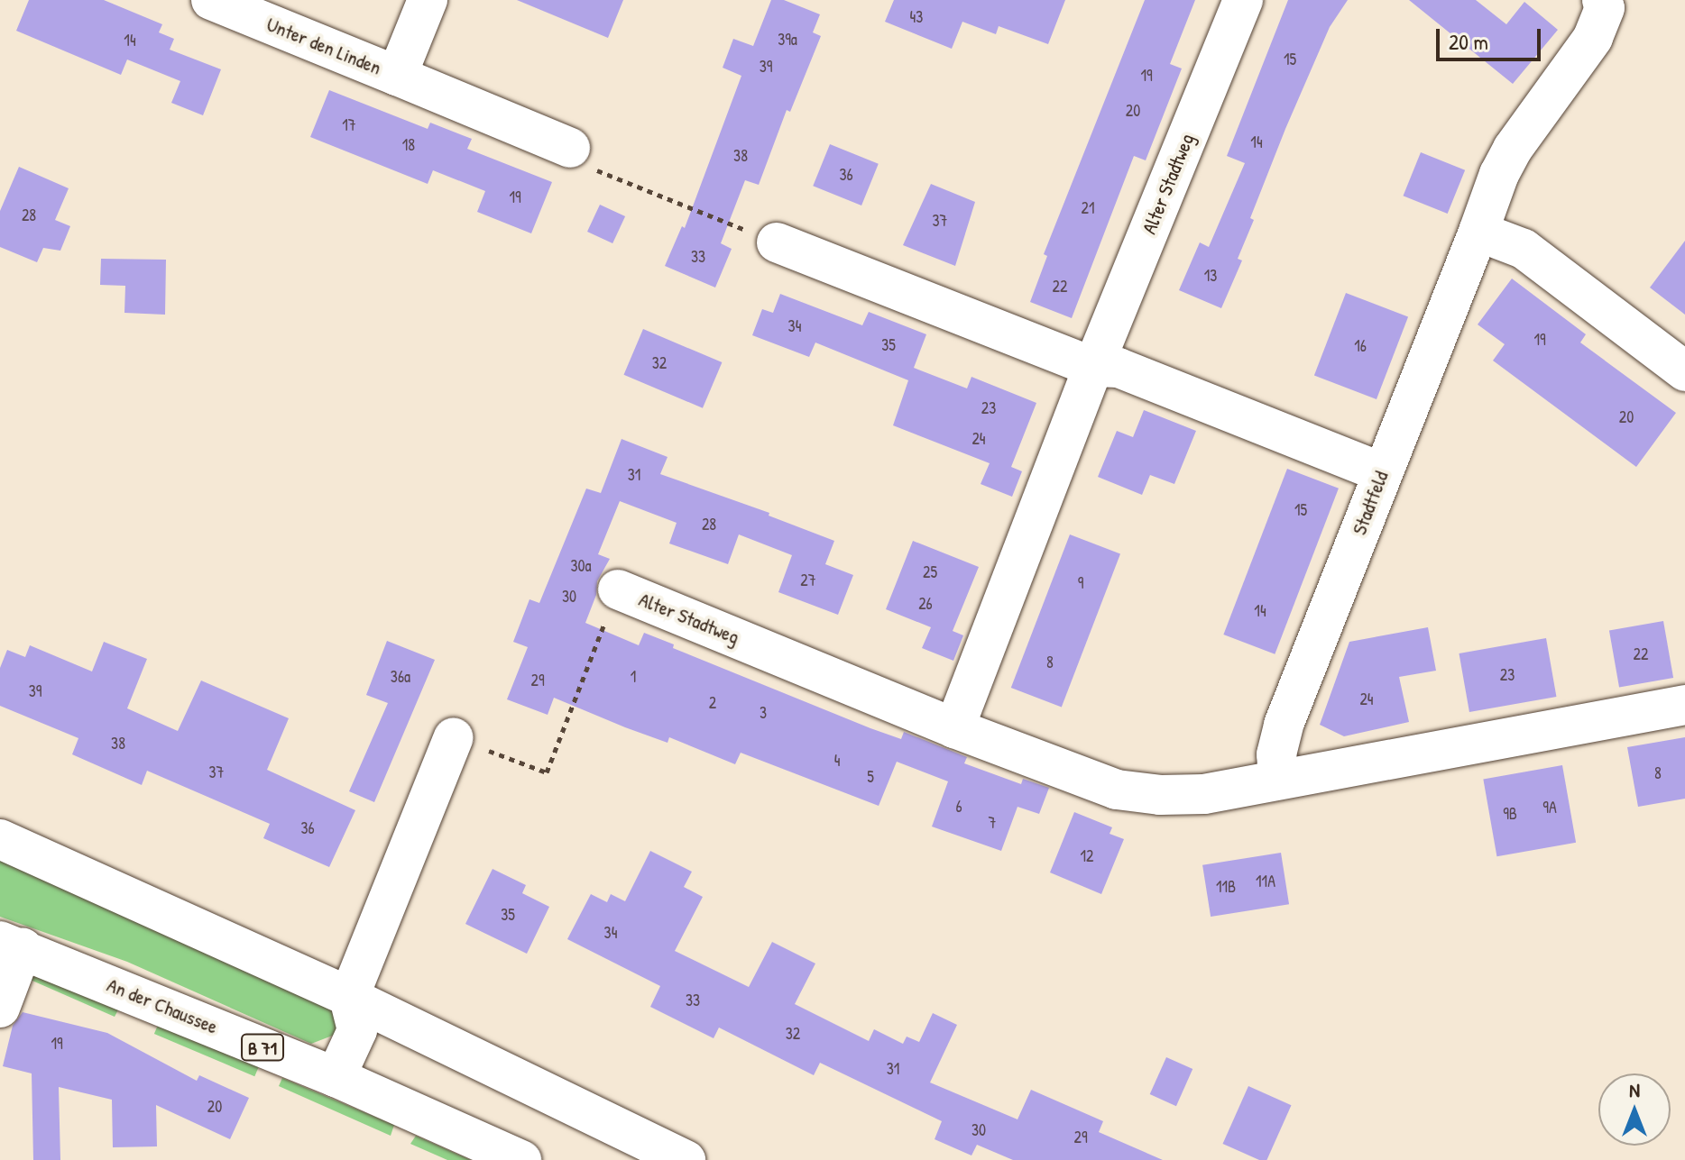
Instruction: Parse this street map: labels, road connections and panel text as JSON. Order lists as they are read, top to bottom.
{
  "streets": {
    "street": [
      "Unter den Linden",
      "Alter Stadtweg",
      "Stadtfeld",
      "An der Chaussee",
      "B 71"
    ]
  },
  "crossings": [
    ["Alter Stadtweg", "Stadtfeld"]
  ],
  "house_numbers": [
    "43",
    "39a",
    "14",
    "15",
    "39",
    "19",
    "20",
    "17",
    "14",
    "18",
    "38",
    "36",
    "19",
    "21",
    "28",
    "37",
    "33",
    "13",
    "22",
    "34",
    "19",
    "35",
    "16",
    "32",
    "23",
    "20",
    "24",
    "31",
    "15",
    "28",
    "30a",
    "25",
    "27",
    "9",
    "30",
    "26",
    "14",
    "22",
    "8",
    "23",
    "36a",
    "1",
    "29",
    "39",
    "24",
    "2",
    "3",
    "38",
    "4",
    "37",
    "8",
    "5",
    "6",
    "9A",
    "9B",
    "7",
    "36",
    "12",
    "11A",
    "11B",
    "35",
    "34",
    "33",
    "32",
    "19",
    "31",
    "20",
    "30",
    "29"
  ],
  "scale_bar": "20 m",
  "north": "top"
}
